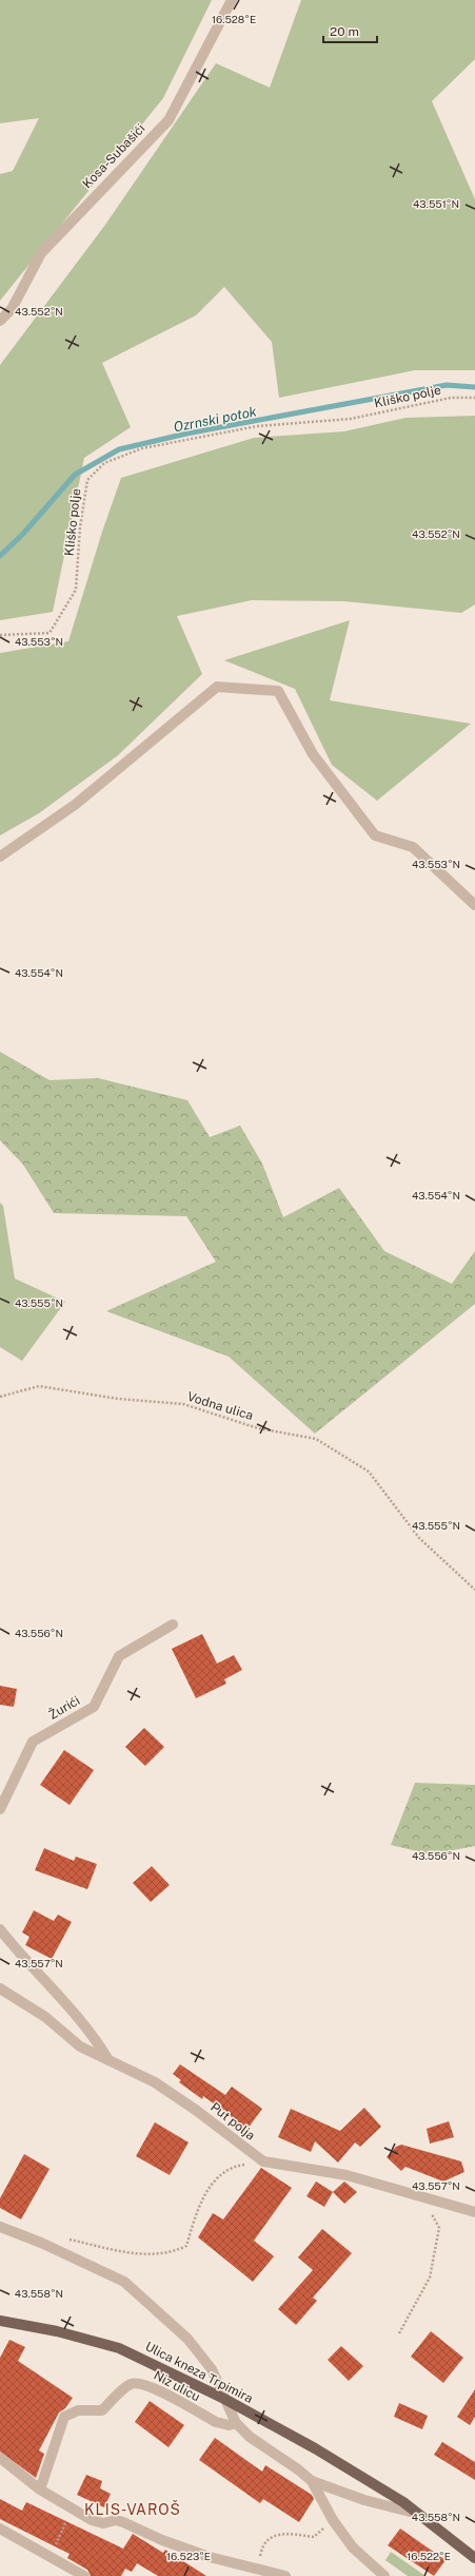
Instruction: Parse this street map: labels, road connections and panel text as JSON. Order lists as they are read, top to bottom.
{
  "streets": {
    "main road": ["Ulica kneza Trpimira"],
    "street": [
      "Kosa-Subašići",
      "Žurići",
      "Put polja",
      "Niz ulicu"
    ],
    "path": ["Kliško polje", "Vodna ulica"]
  },
  "districts": ["KLIS-VAROŠ"],
  "water": ["Ozrnski potok"],
  "scale_bar": "20 m",
  "coordinates": [
    "16.528°E",
    "43.551°N",
    "43.552°N",
    "43.553°N",
    "43.554°N",
    "43.555°N",
    "43.556°N",
    "43.557°N",
    "43.558°N",
    "16.522°E",
    "16.523°E"
  ]
}
